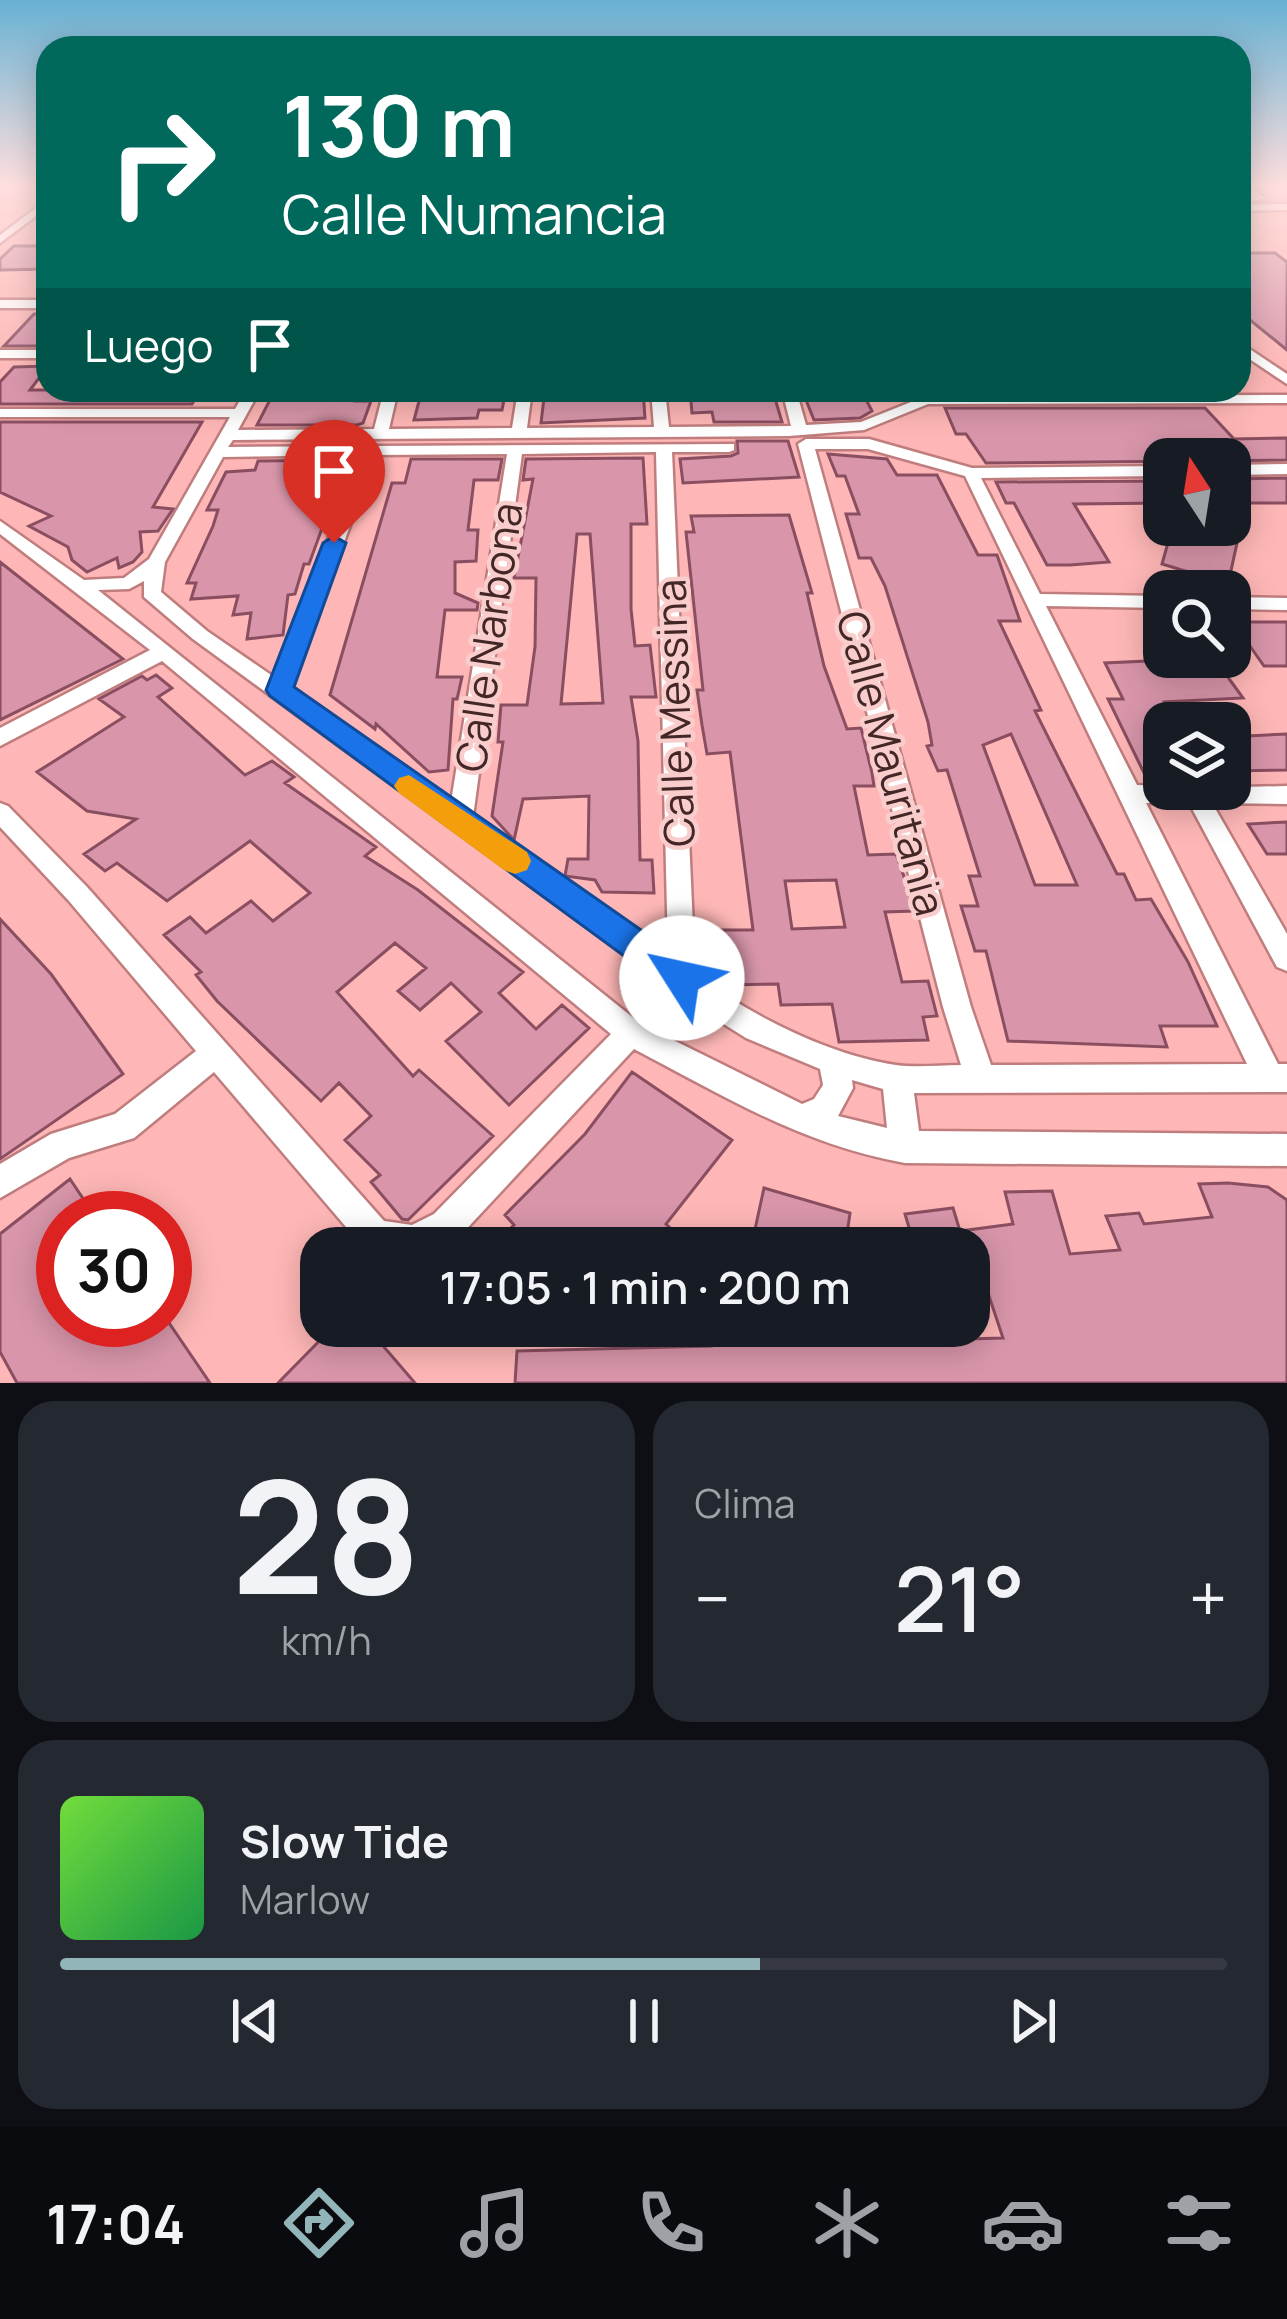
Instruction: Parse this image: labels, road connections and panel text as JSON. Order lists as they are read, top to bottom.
{
  "streets": {
    "street": ["Calle Narbona", "Calle Messina", "Calle Mauritania"]
  },
  "north": "top",
  "page": {
    "turn": ["130 m", "Calle Numancia"],
    "then": "Luego",
    "limit": "30",
    "trip": "17:05 · 1 min · 200 m",
    "tile": [
      ["28", "km/h"],
      "Clima"
    ],
    "heat": ["−", "21°", "+"],
    "song": ["Slow Tide", "Marlow"],
    "tabs": "17:04"
  }
}
